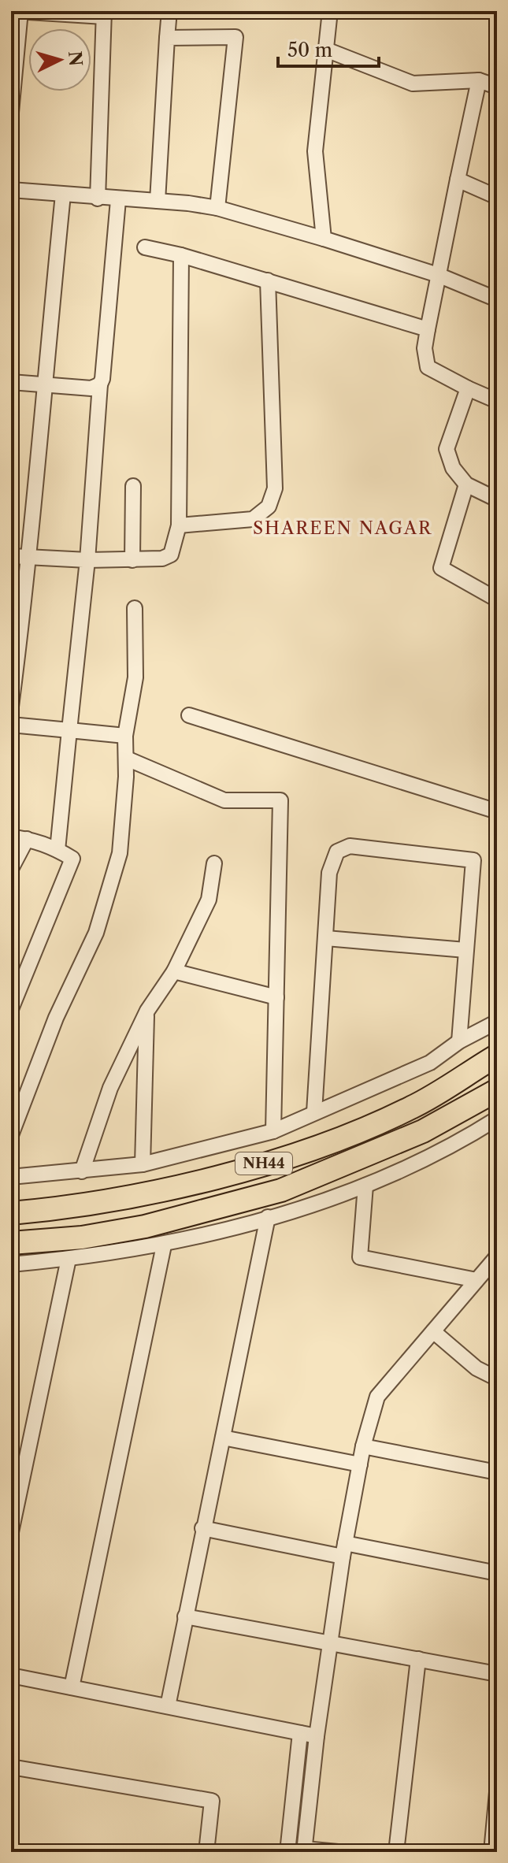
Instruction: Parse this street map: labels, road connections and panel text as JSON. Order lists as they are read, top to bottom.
{
  "streets": {
    "highway": ["NH44"]
  },
  "districts": ["SHAREEN NAGAR"],
  "scale_bar": "50 m",
  "north": "right"
}
